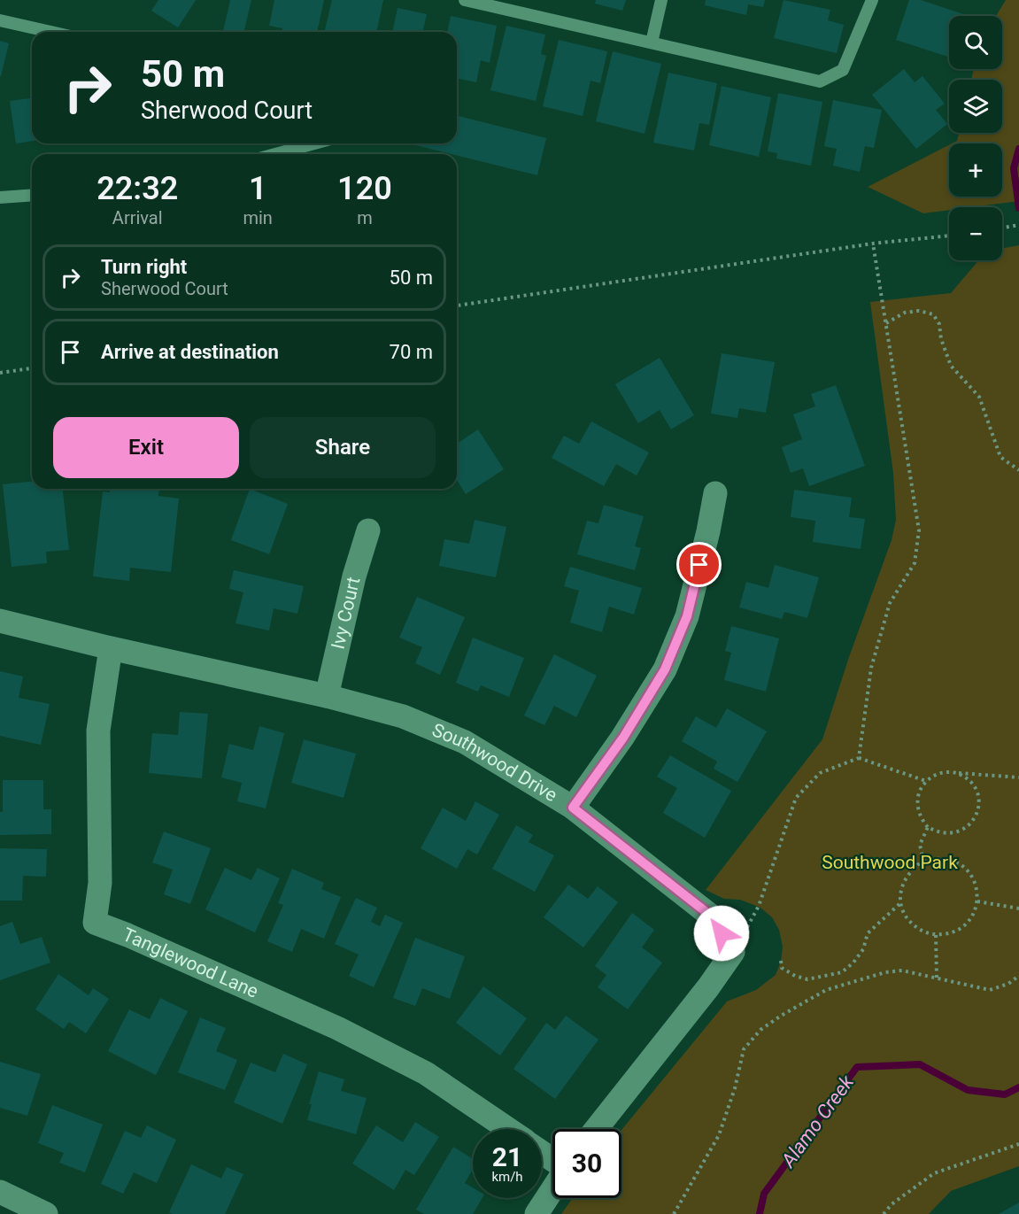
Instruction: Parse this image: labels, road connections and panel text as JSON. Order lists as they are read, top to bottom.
{
  "streets": {
    "street": ["Ivy Court", "Southwood Drive", "Tanglewood Lane"]
  },
  "crossings": [
    ["Ivy Court", "Southwood Drive"],
    ["Southwood Drive", "Tanglewood Lane"]
  ],
  "water": ["Alamo Creek"],
  "parks": ["Southwood Park"],
  "page": {
    "map_buttons": ["+", "−"],
    "turn": ["50 m", "Sherwood Court"],
    "eta": [
      "22:32",
      "Arrival",
      "1",
      "min",
      "120",
      "m"
    ],
    "list": [
      {
        "name": "Turn right",
        "note": "Sherwood Court",
        "value": "50 m"
      },
      {
        "name": "Arrive at destination",
        "value": "70 m"
      }
    ],
    "buttons": ["Exit", "Share"],
    "speed": "21 km/h",
    "limit": "30"
  }
}
